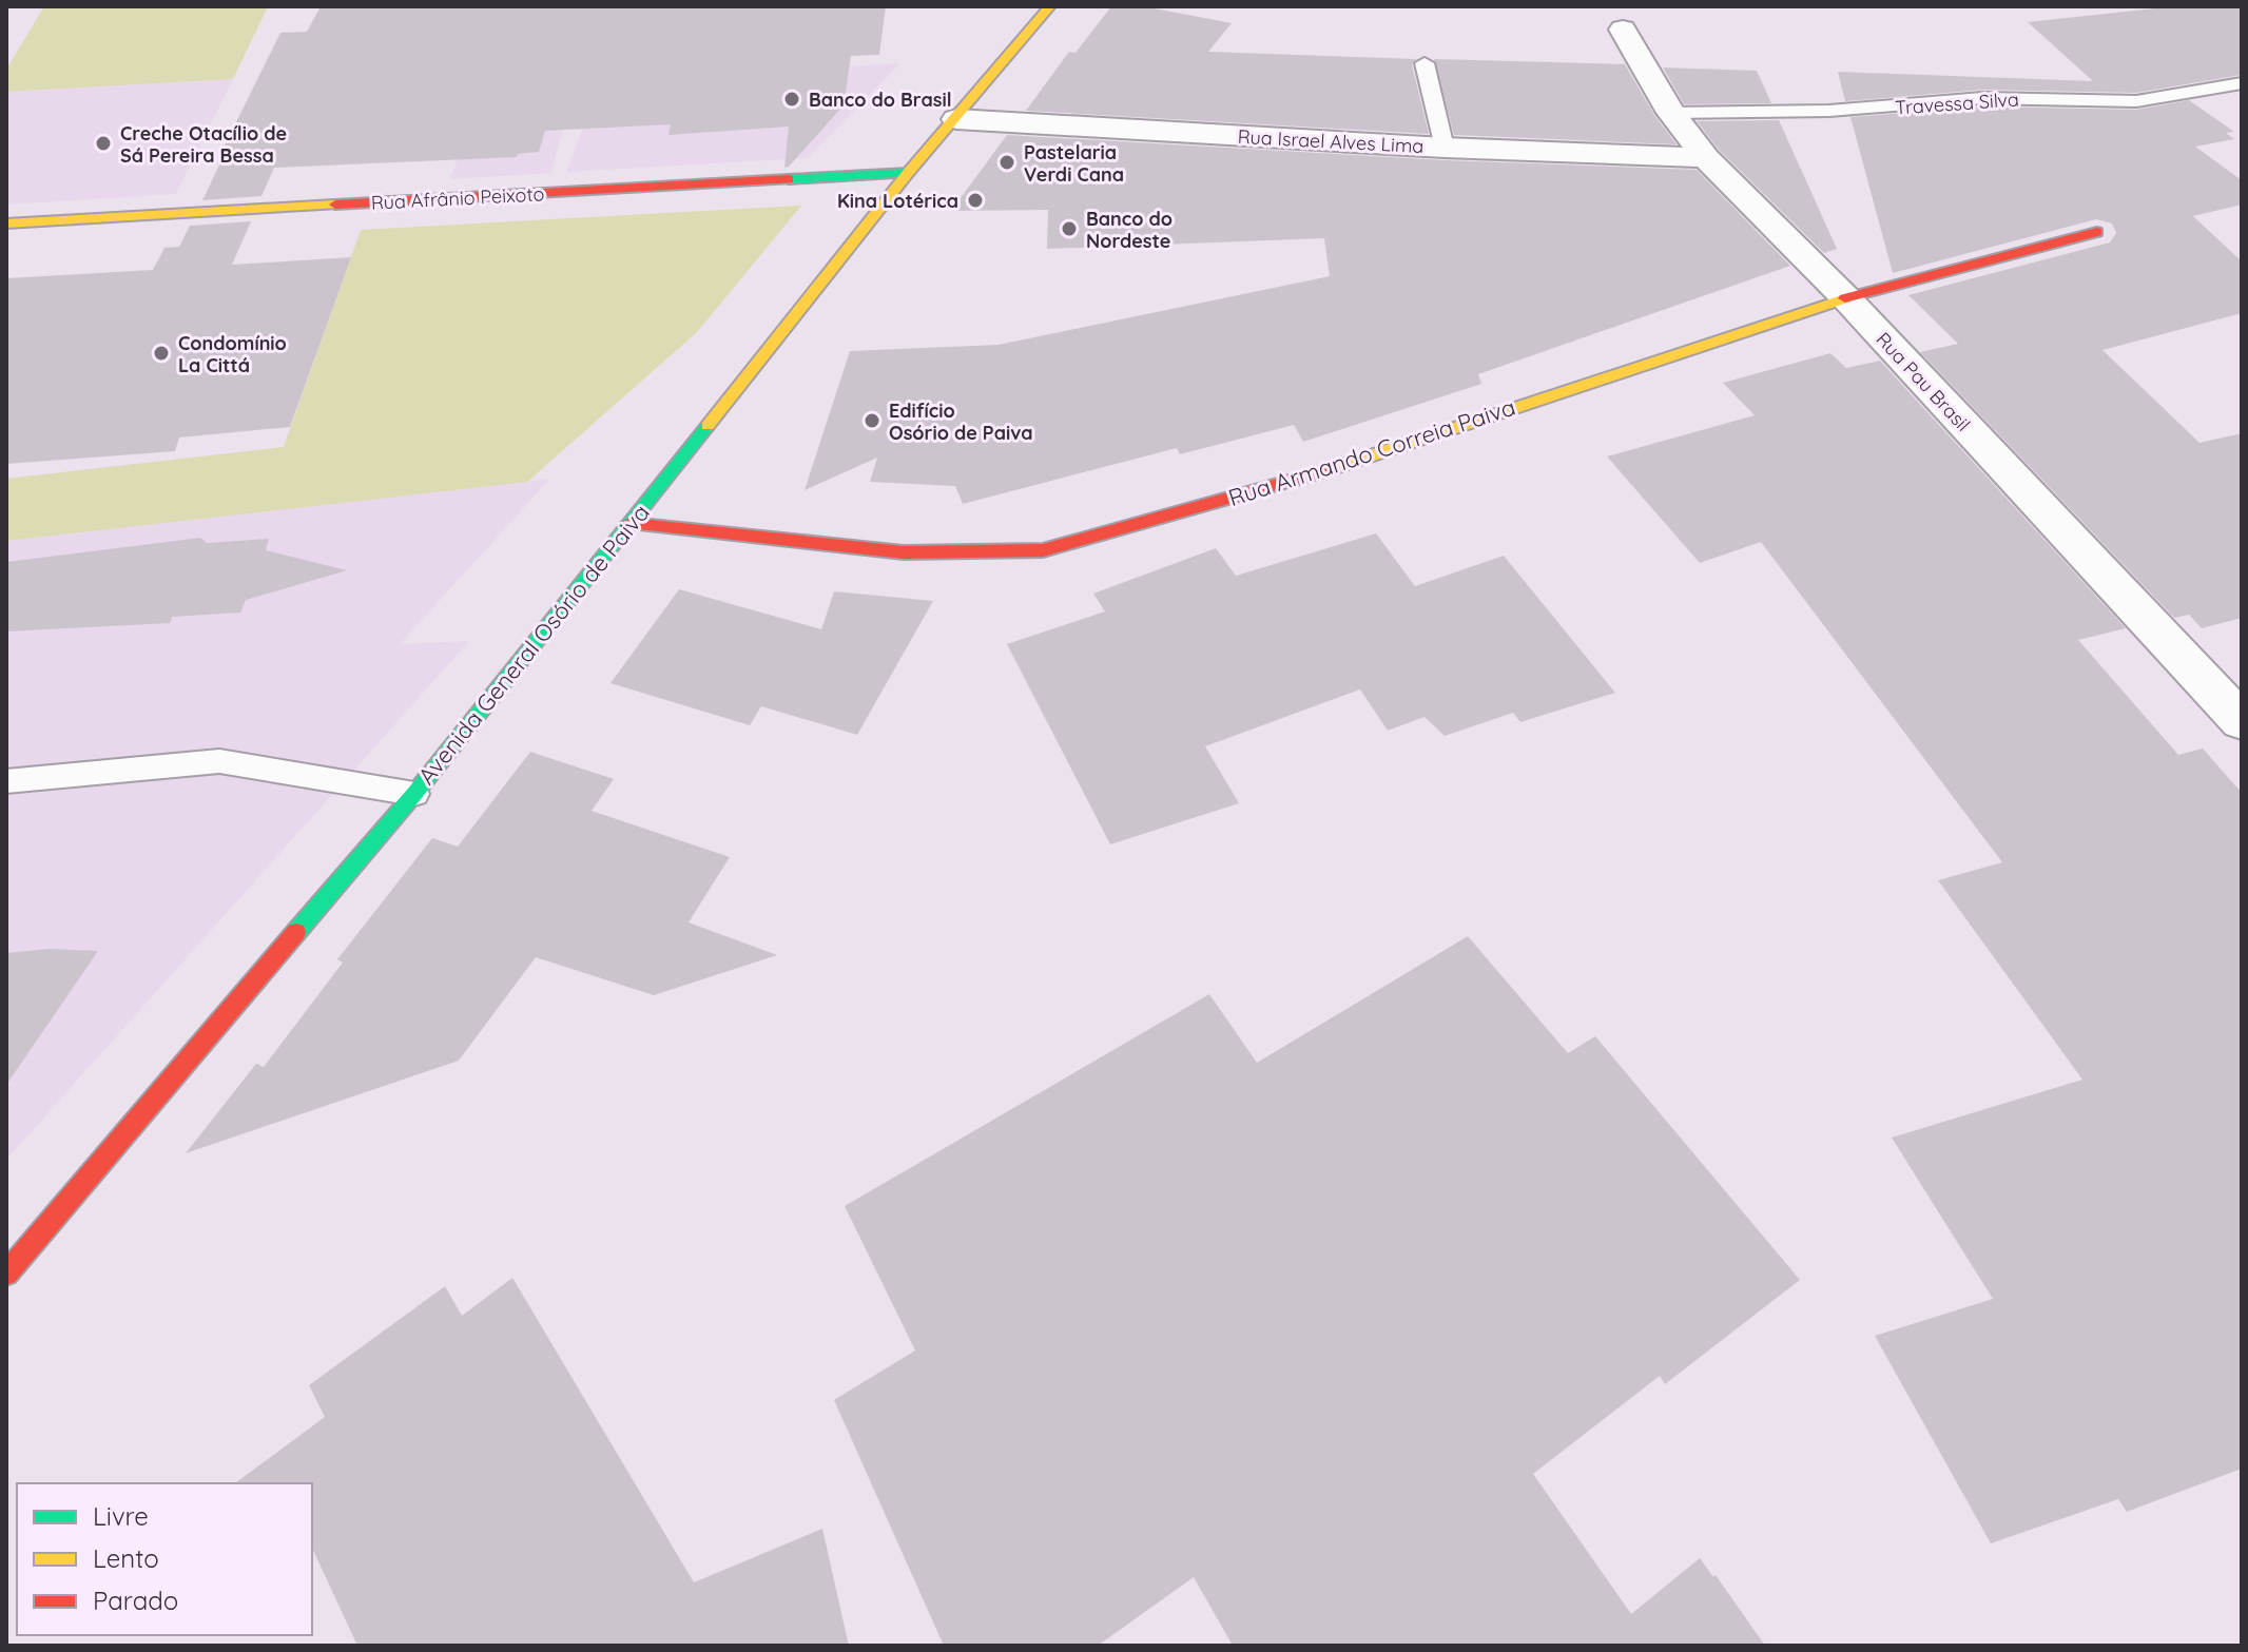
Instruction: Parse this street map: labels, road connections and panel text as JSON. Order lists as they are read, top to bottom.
{
  "streets": {
    "street": [
      "Rua Israel Alves Lima",
      "Rua Afrânio Peixoto",
      "Rua Pau Brasil",
      "Rua Armando Correia Paiva",
      "Avenida General Osório de Paiva"
    ],
    "lane": ["Travessa Silva"]
  },
  "crossings": [
    ["Travessa Silva", "Rua Pau Brasil"],
    ["Rua Israel Alves Lima", "Rua Pau Brasil"],
    ["Rua Israel Alves Lima", "Avenida General Osório de Paiva"],
    ["Rua Afrânio Peixoto", "Avenida General Osório de Paiva"],
    ["Rua Pau Brasil", "Rua Armando Correia Paiva"],
    ["Rua Armando Correia Paiva", "Avenida General Osório de Paiva"]
  ],
  "places": [
    "Banco do Brasil",
    "Creche Otacílio de Sá Pereira Bessa",
    "Pastelaria Verdi Cana",
    "Kina Lotérica",
    "Banco do Nordeste",
    "Condomínio La Cittá",
    "Edifício Osório de Paiva"
  ],
  "legend": ["Livre", "Lento", "Parado"]
}
